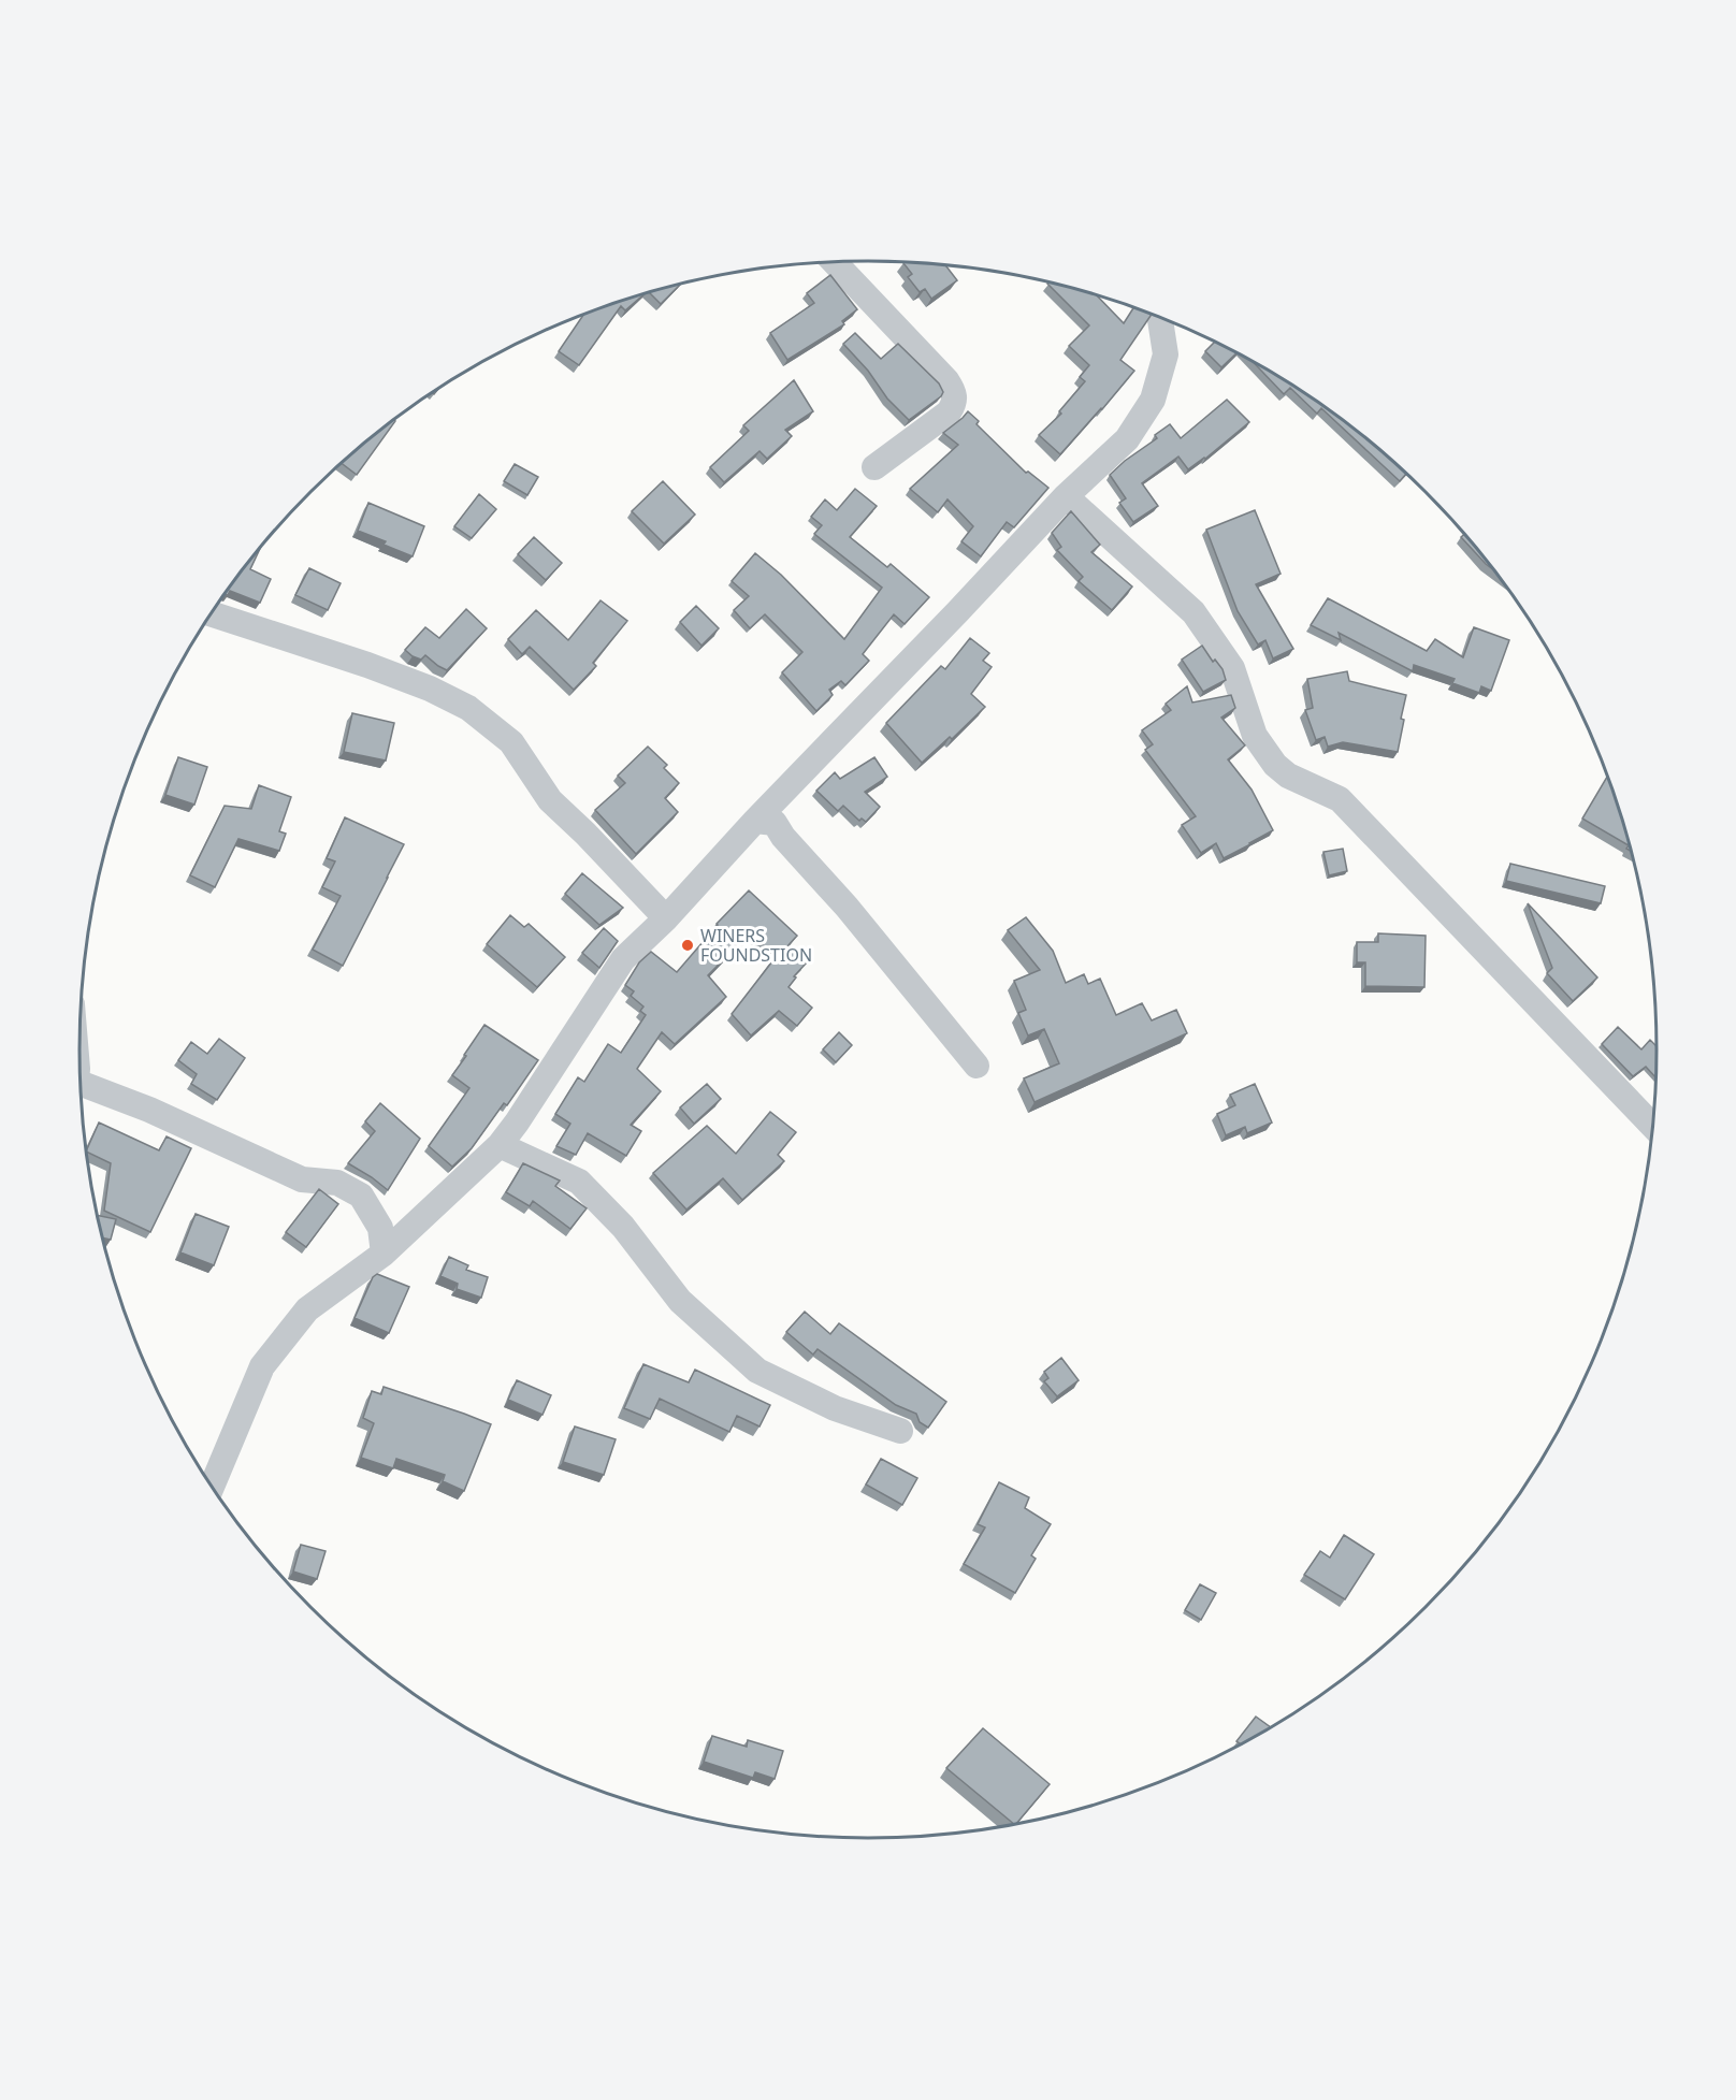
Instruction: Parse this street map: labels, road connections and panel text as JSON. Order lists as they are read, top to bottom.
{
  "places": ["WINERS FOUNDSTION"]
}
